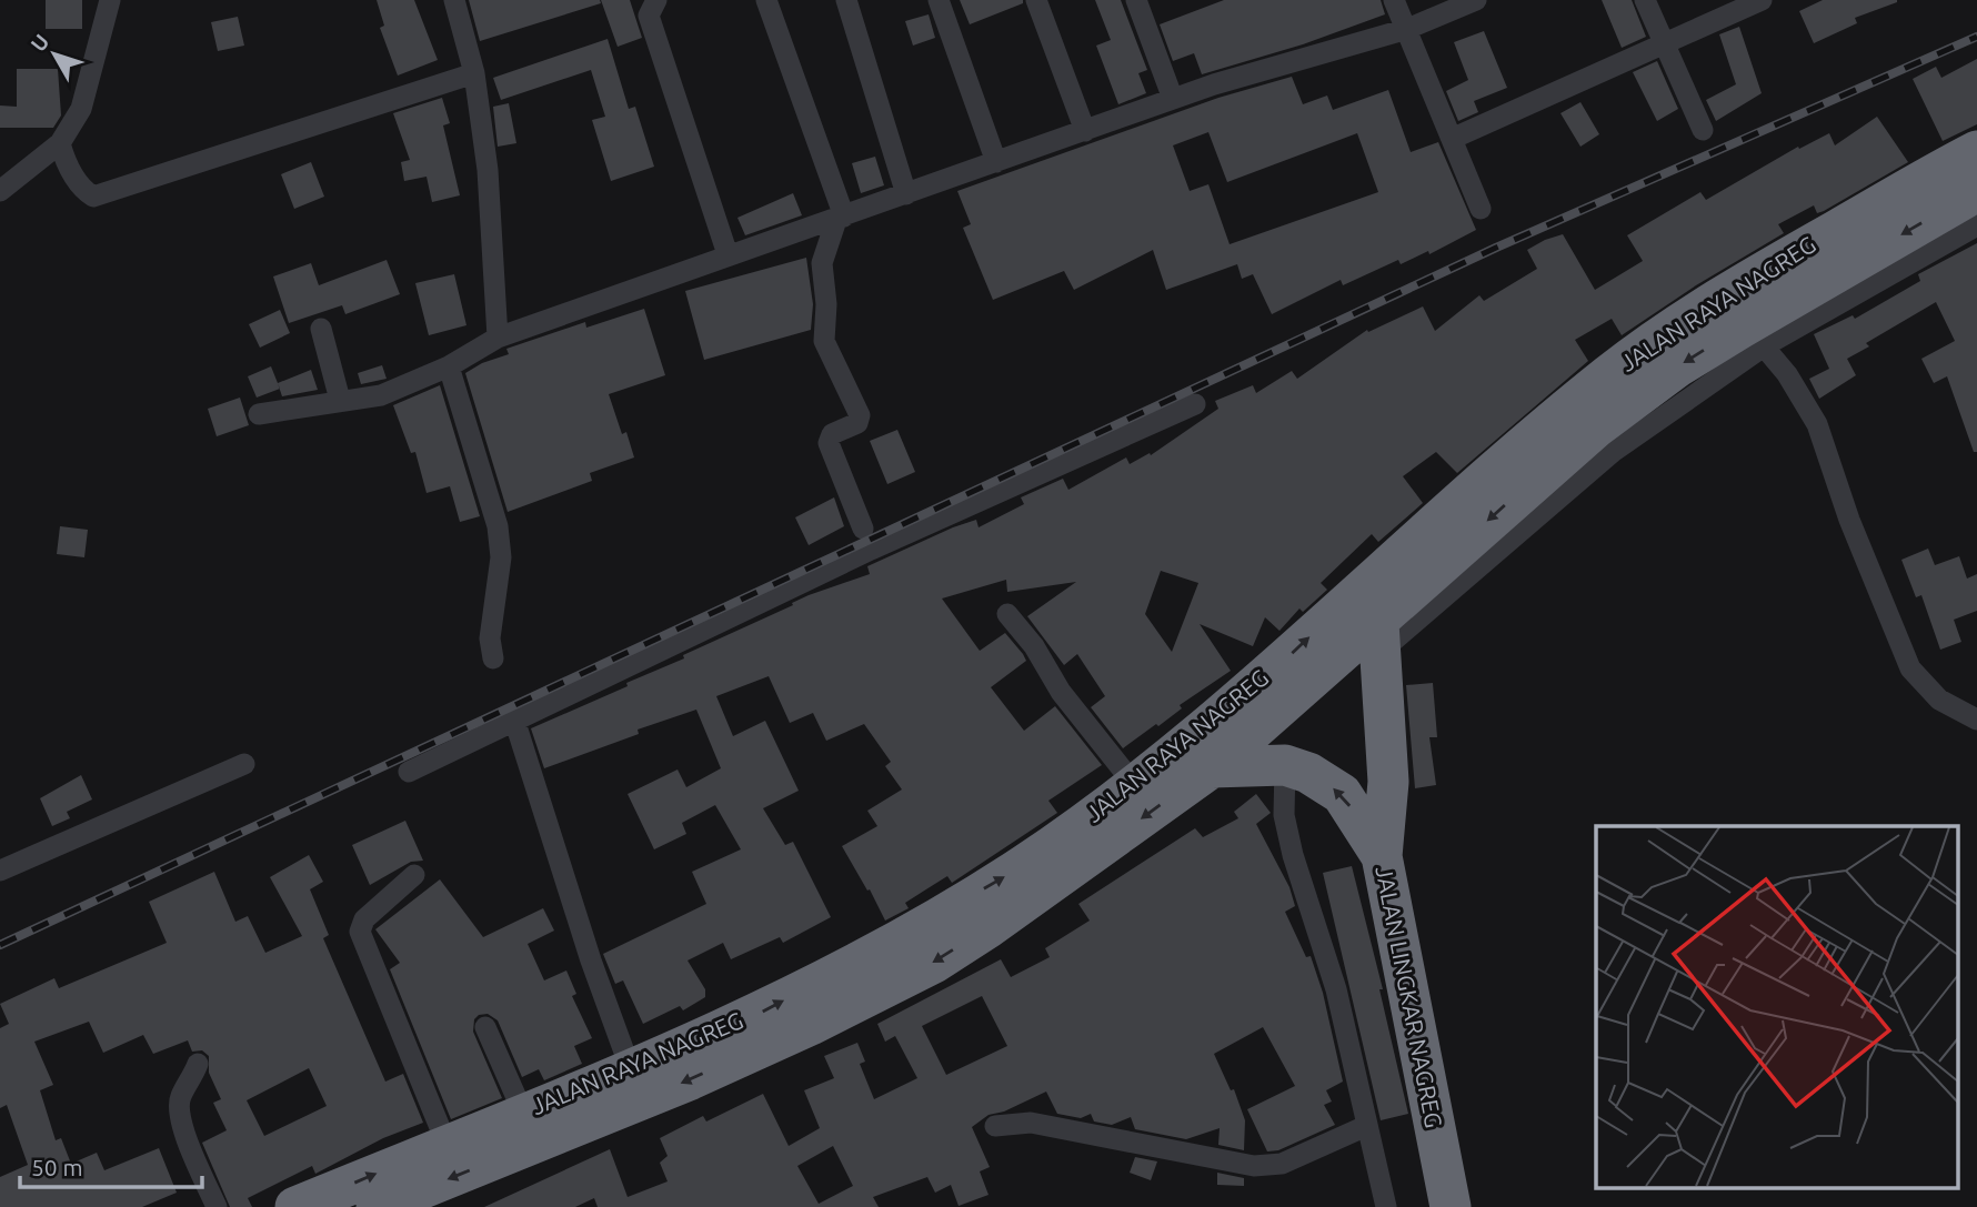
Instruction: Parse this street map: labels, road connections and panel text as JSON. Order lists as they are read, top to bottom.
{
  "streets": {
    "highway": ["JALAN RAYA NAGREG", "JALAN LINGKAR NAGREG"]
  },
  "crossings": [
    ["JALAN RAYA NAGREG", "JALAN LINGKAR NAGREG"]
  ],
  "scale_bar": "50 m",
  "north": "top left"
}
